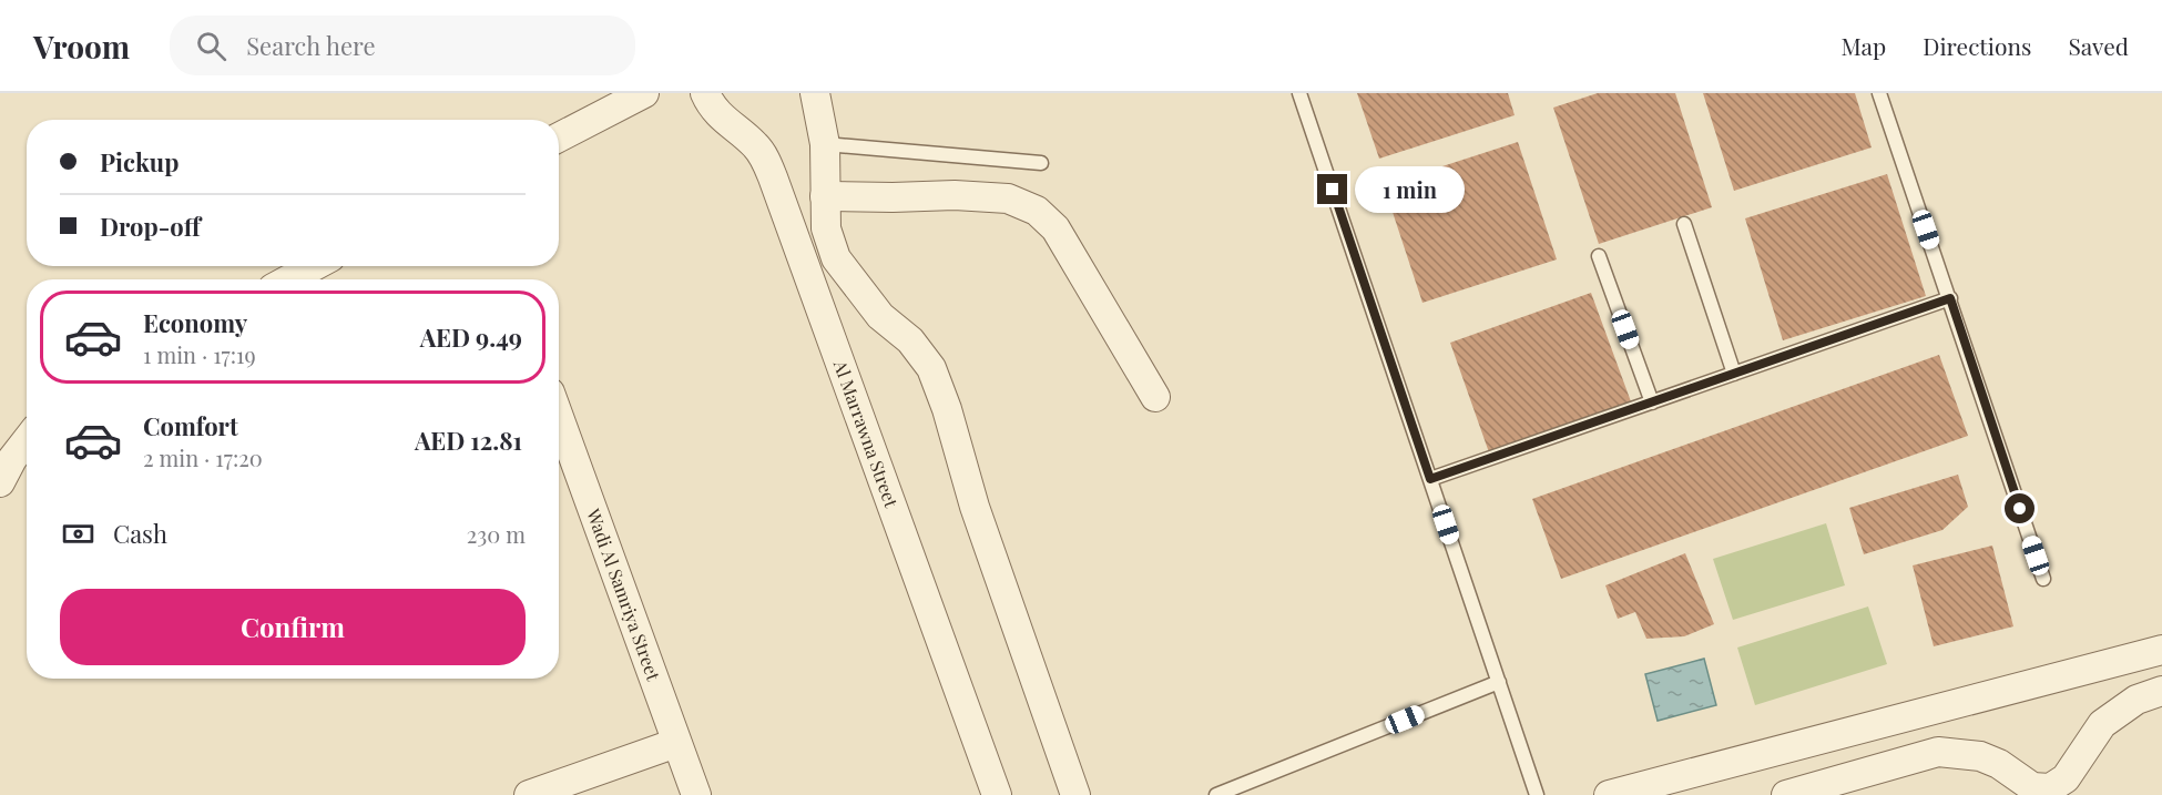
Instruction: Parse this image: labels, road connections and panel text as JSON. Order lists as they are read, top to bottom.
{
  "streets": {
    "street": ["Al Marrawna Street", "Wadi Al Samriya Street"]
  },
  "page": {
    "header": "Vroom",
    "search": "Search here",
    "nav": ["Map", "Directions", "Saved"],
    "banner": ["Pickup", "Drop-off"],
    "bubble": "1 min",
    "list": [
      {
        "name": "Economy",
        "note": "1 min · 17:19",
        "value": "AED 9.49"
      },
      {
        "name": "Comfort",
        "note": "2 min · 17:20",
        "value": "AED 12.81"
      }
    ],
    "pay": ["Cash", "230 m"],
    "buttons": "Confirm"
  }
}
